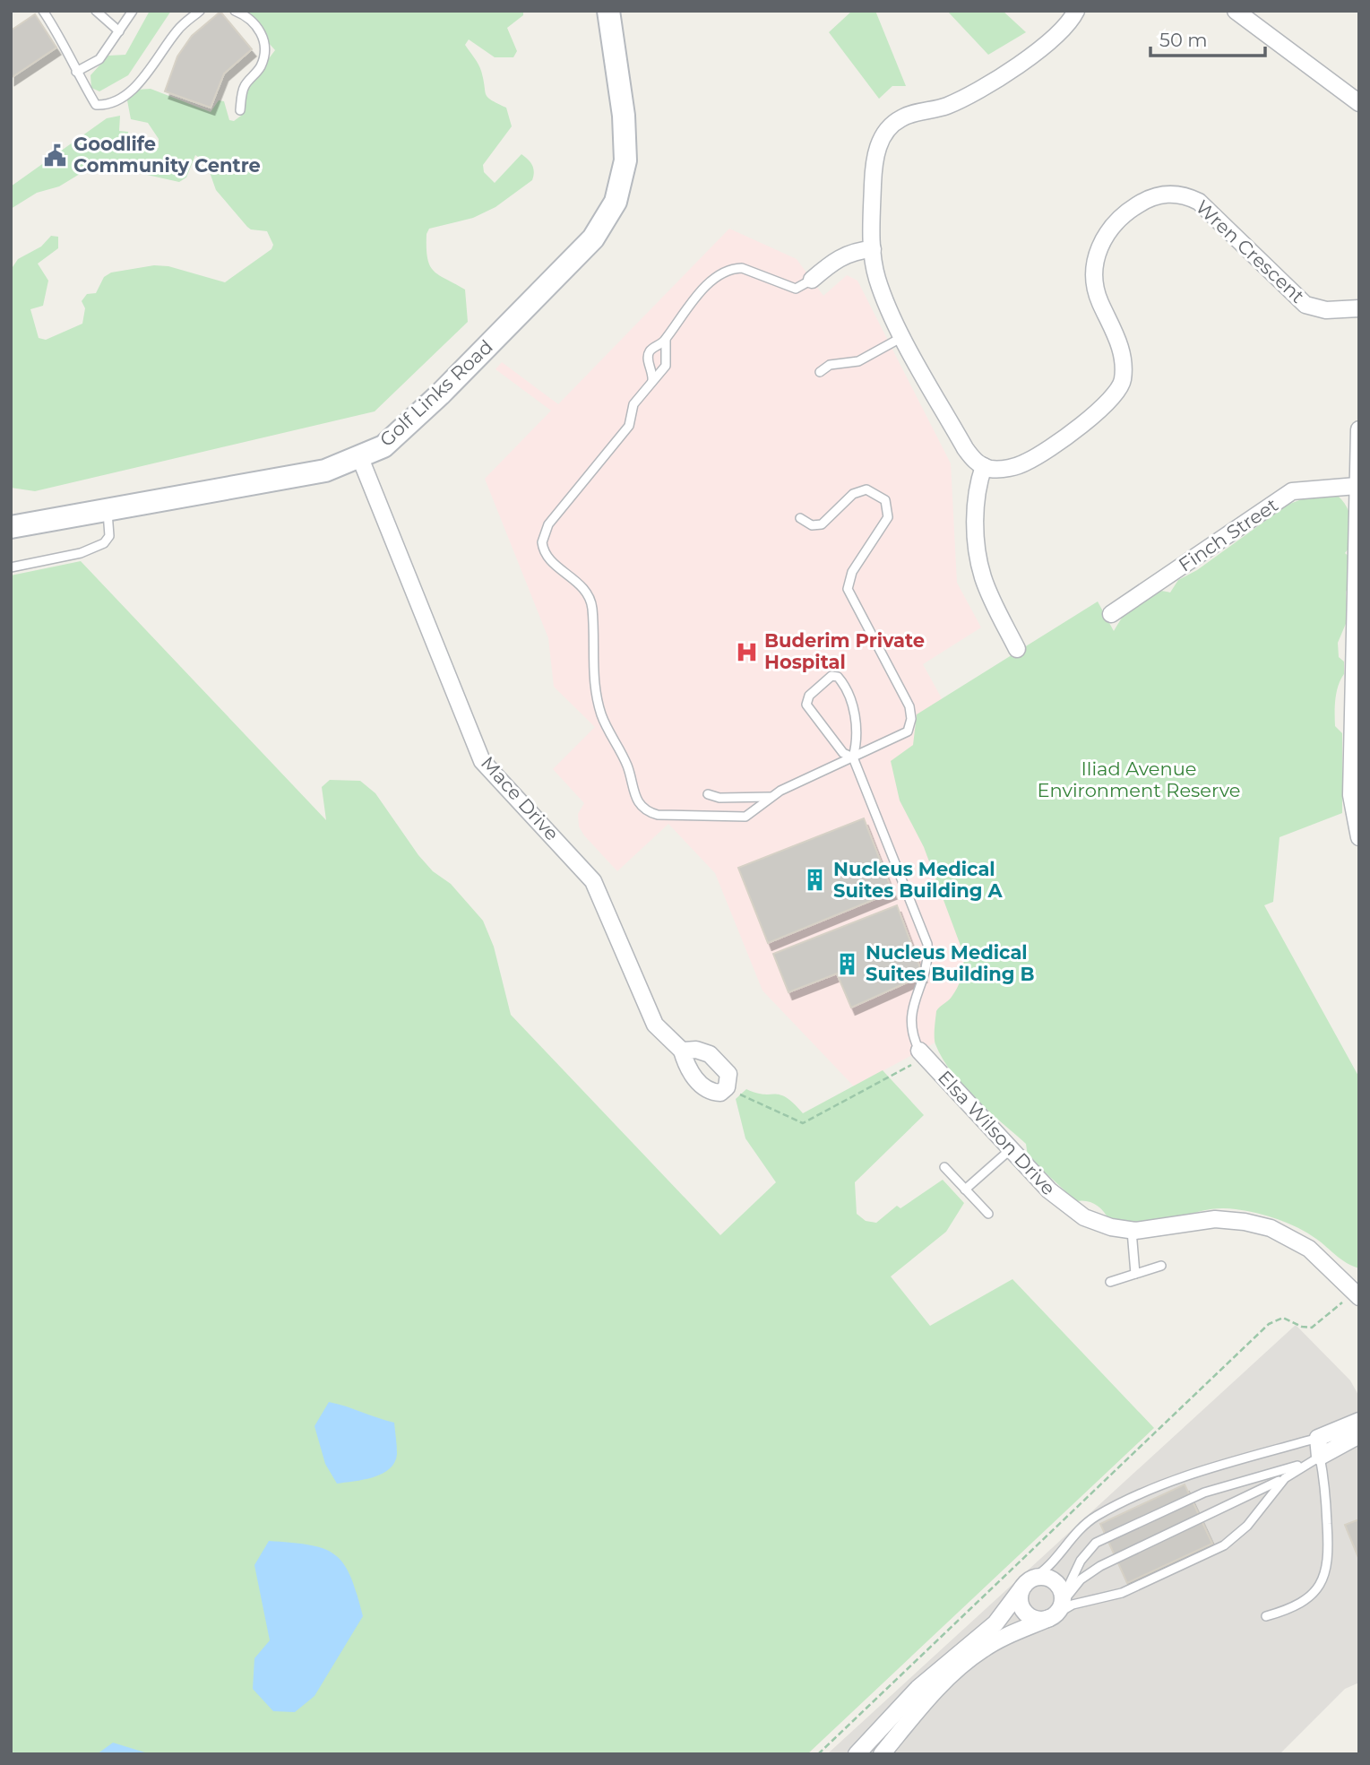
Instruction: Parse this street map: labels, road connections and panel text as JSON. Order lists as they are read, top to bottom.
{
  "streets": {
    "main road": ["Golf Links Road"],
    "street": [
      "Wren Crescent",
      "Finch Street",
      "Mace Drive",
      "Elsa Wilson Drive"
    ]
  },
  "crossings": [
    ["Golf Links Road", "Mace Drive"]
  ],
  "parks": ["Iliad Avenue Environment Reserve"],
  "places": {
    "public building": ["Goodlife Community Centre"],
    "hospital": ["Buderim Private Hospital"],
    "building": ["Nucleus Medical Suites Building A", "Nucleus Medical Suites Building B"]
  },
  "scale_bar": "50 m"
}
